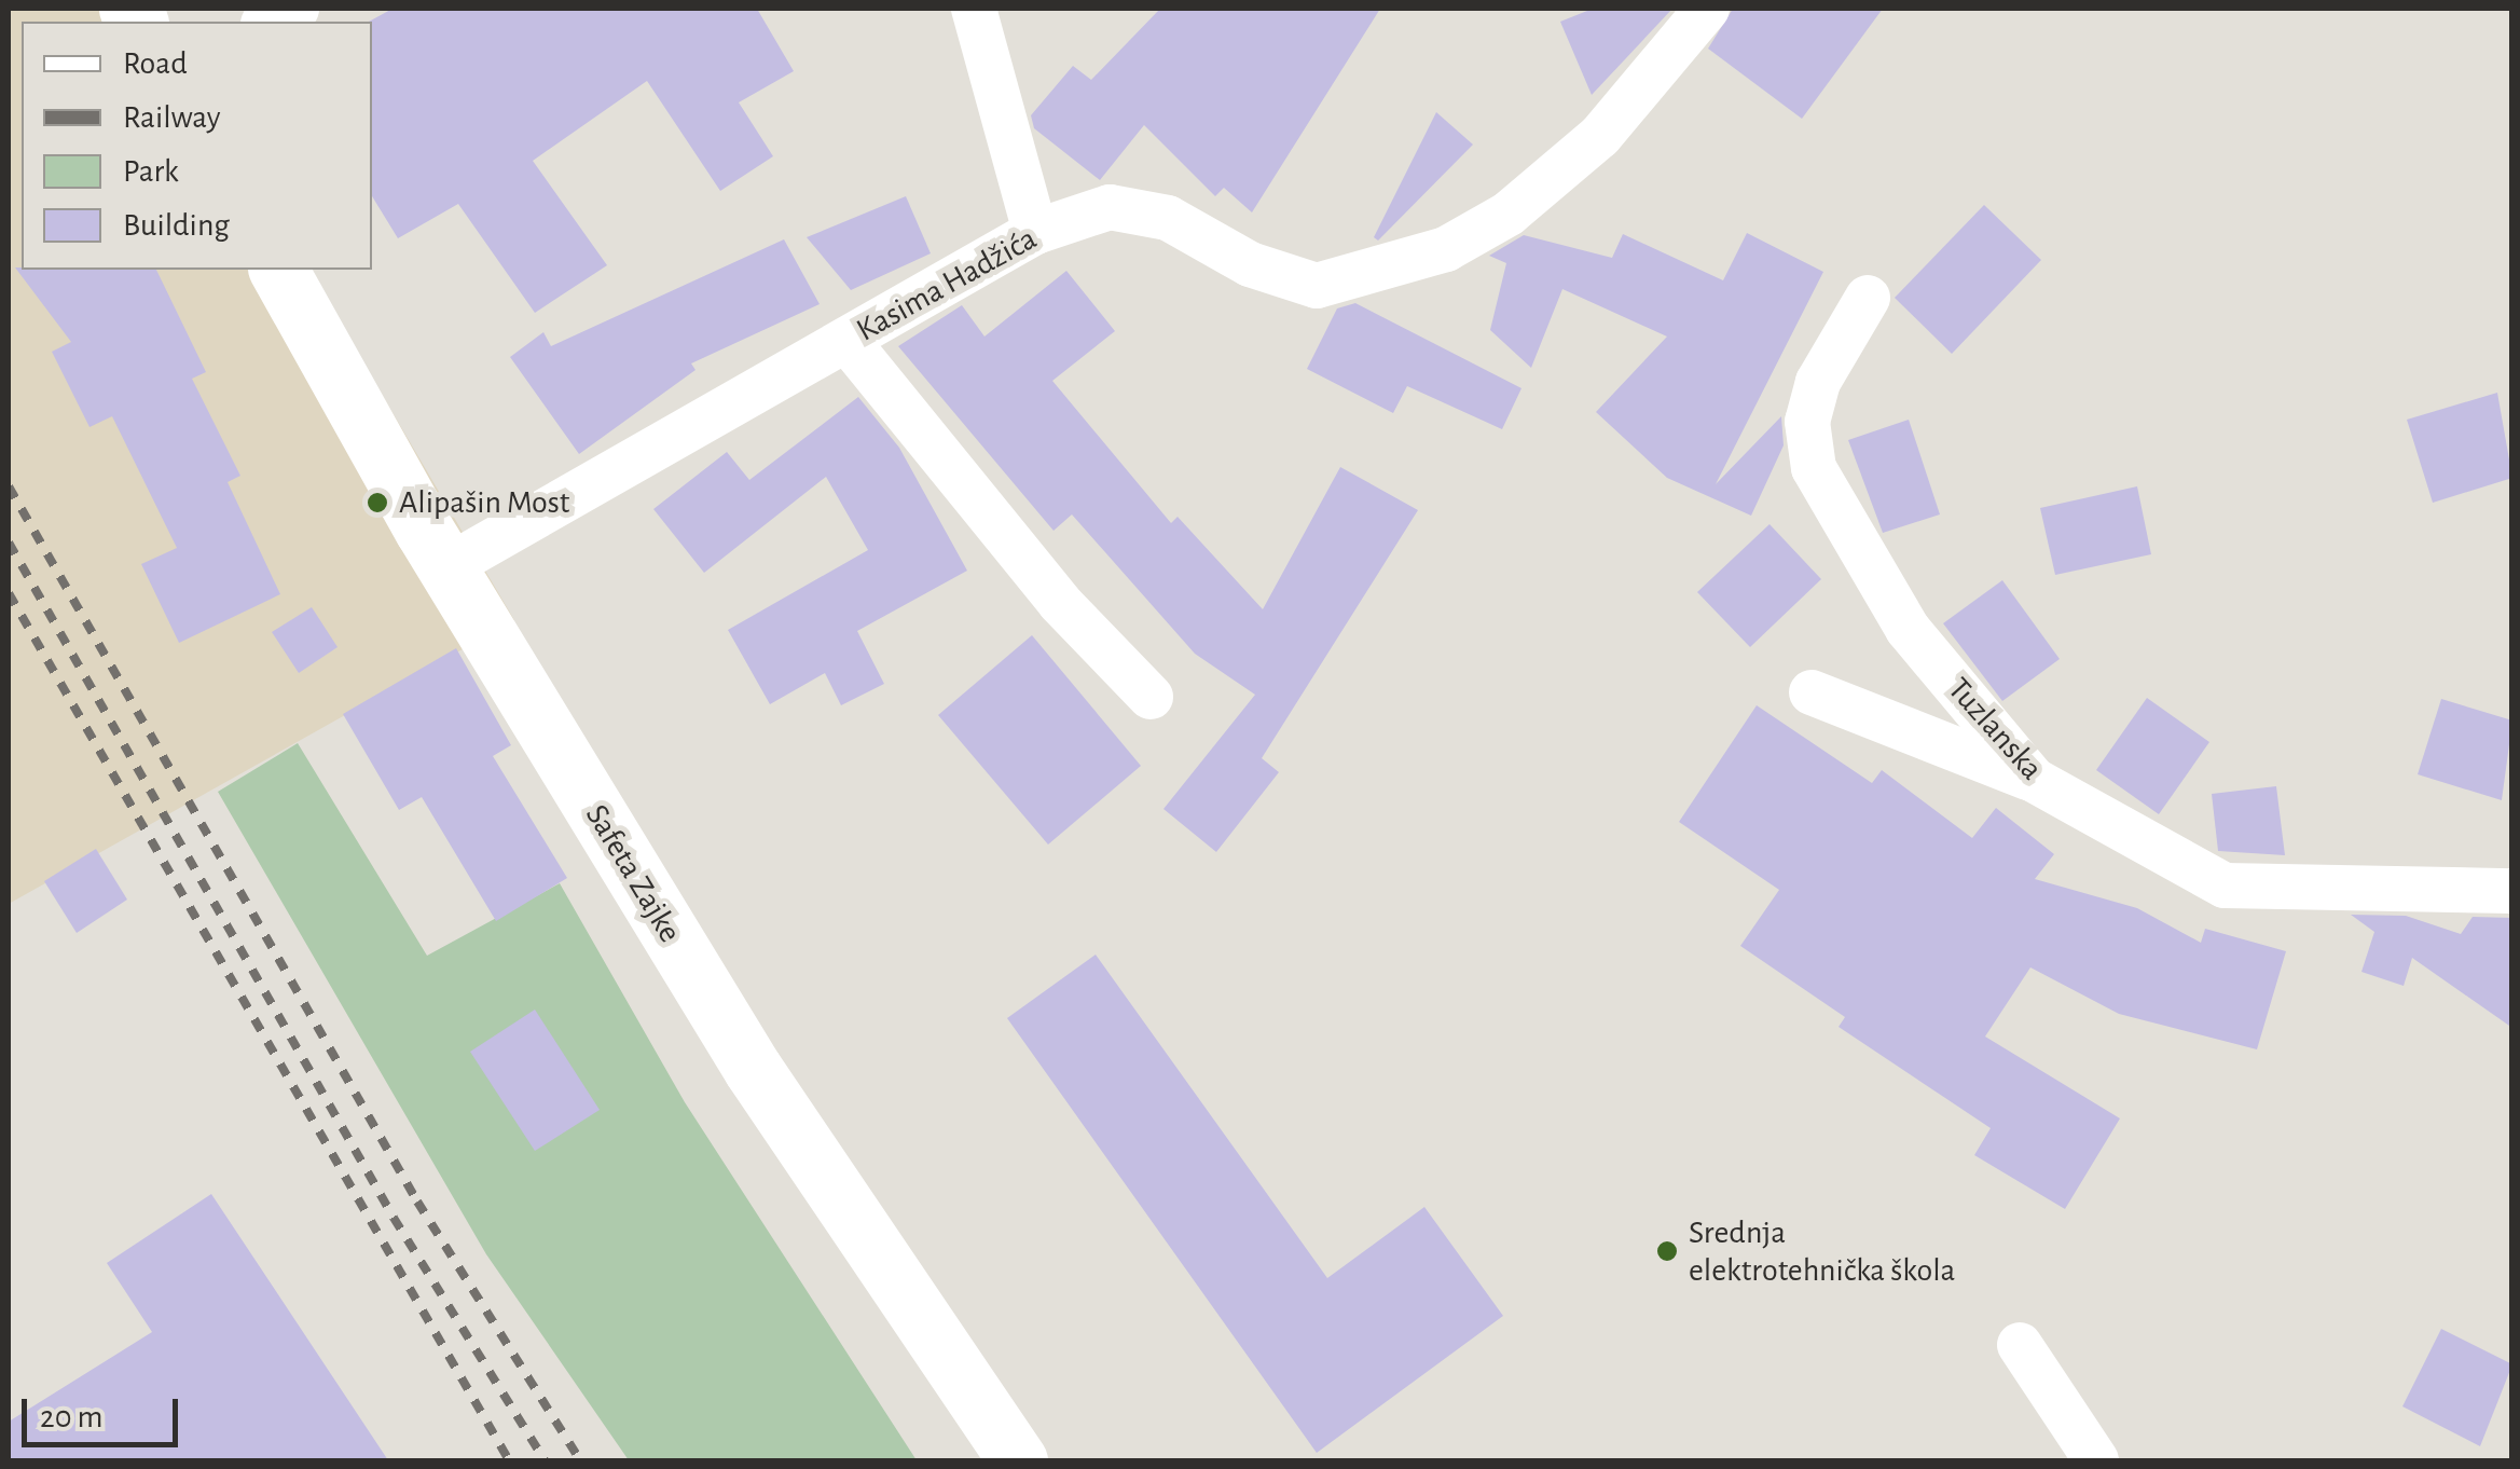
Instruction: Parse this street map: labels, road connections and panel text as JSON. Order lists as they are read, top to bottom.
{
  "streets": {
    "main road": ["Safeta Zajke"],
    "street": ["Kasima Hadžića", "Tuzlanska"]
  },
  "crossings": [
    ["Kasima Hadžića", "Safeta Zajke"]
  ],
  "places": ["Alipašin Most", "Srednja elektrotehnička škola"],
  "legend": [
    "Road",
    "Railway",
    "Park",
    "Building"
  ],
  "scale_bar": "20 m"
}
